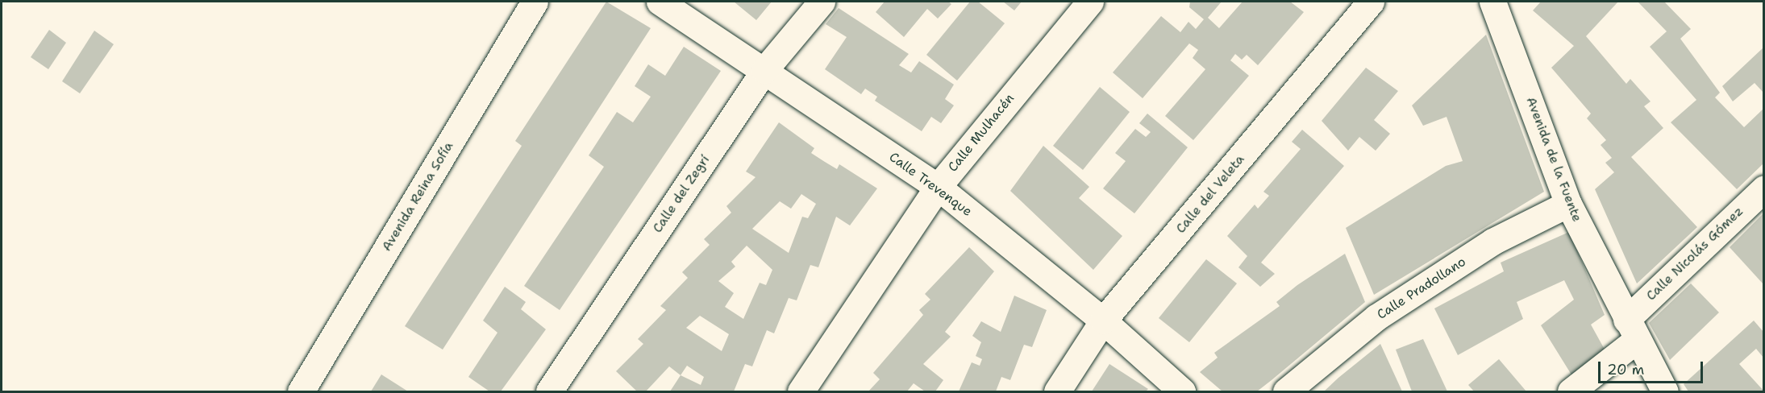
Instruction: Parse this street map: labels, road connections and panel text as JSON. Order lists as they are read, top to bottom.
{
  "streets": {
    "street": [
      "Calle Mulhacén",
      "Avenida de la Fuente",
      "Calle Trevenque",
      "Calle del Zegrí",
      "Calle del Veleta",
      "Avenida Reina Sofía",
      "Calle Nicolás Gómez",
      "Calle Pradollano"
    ]
  },
  "crossings": [
    ["Calle Mulhacén", "Calle Trevenque"],
    ["Avenida de la Fuente", "Calle Nicolás Gómez"],
    ["Avenida de la Fuente", "Calle Pradollano"],
    ["Calle Trevenque", "Calle del Zegrí"],
    ["Calle Trevenque", "Calle del Veleta"]
  ],
  "scale_bar": "20 m"
}
